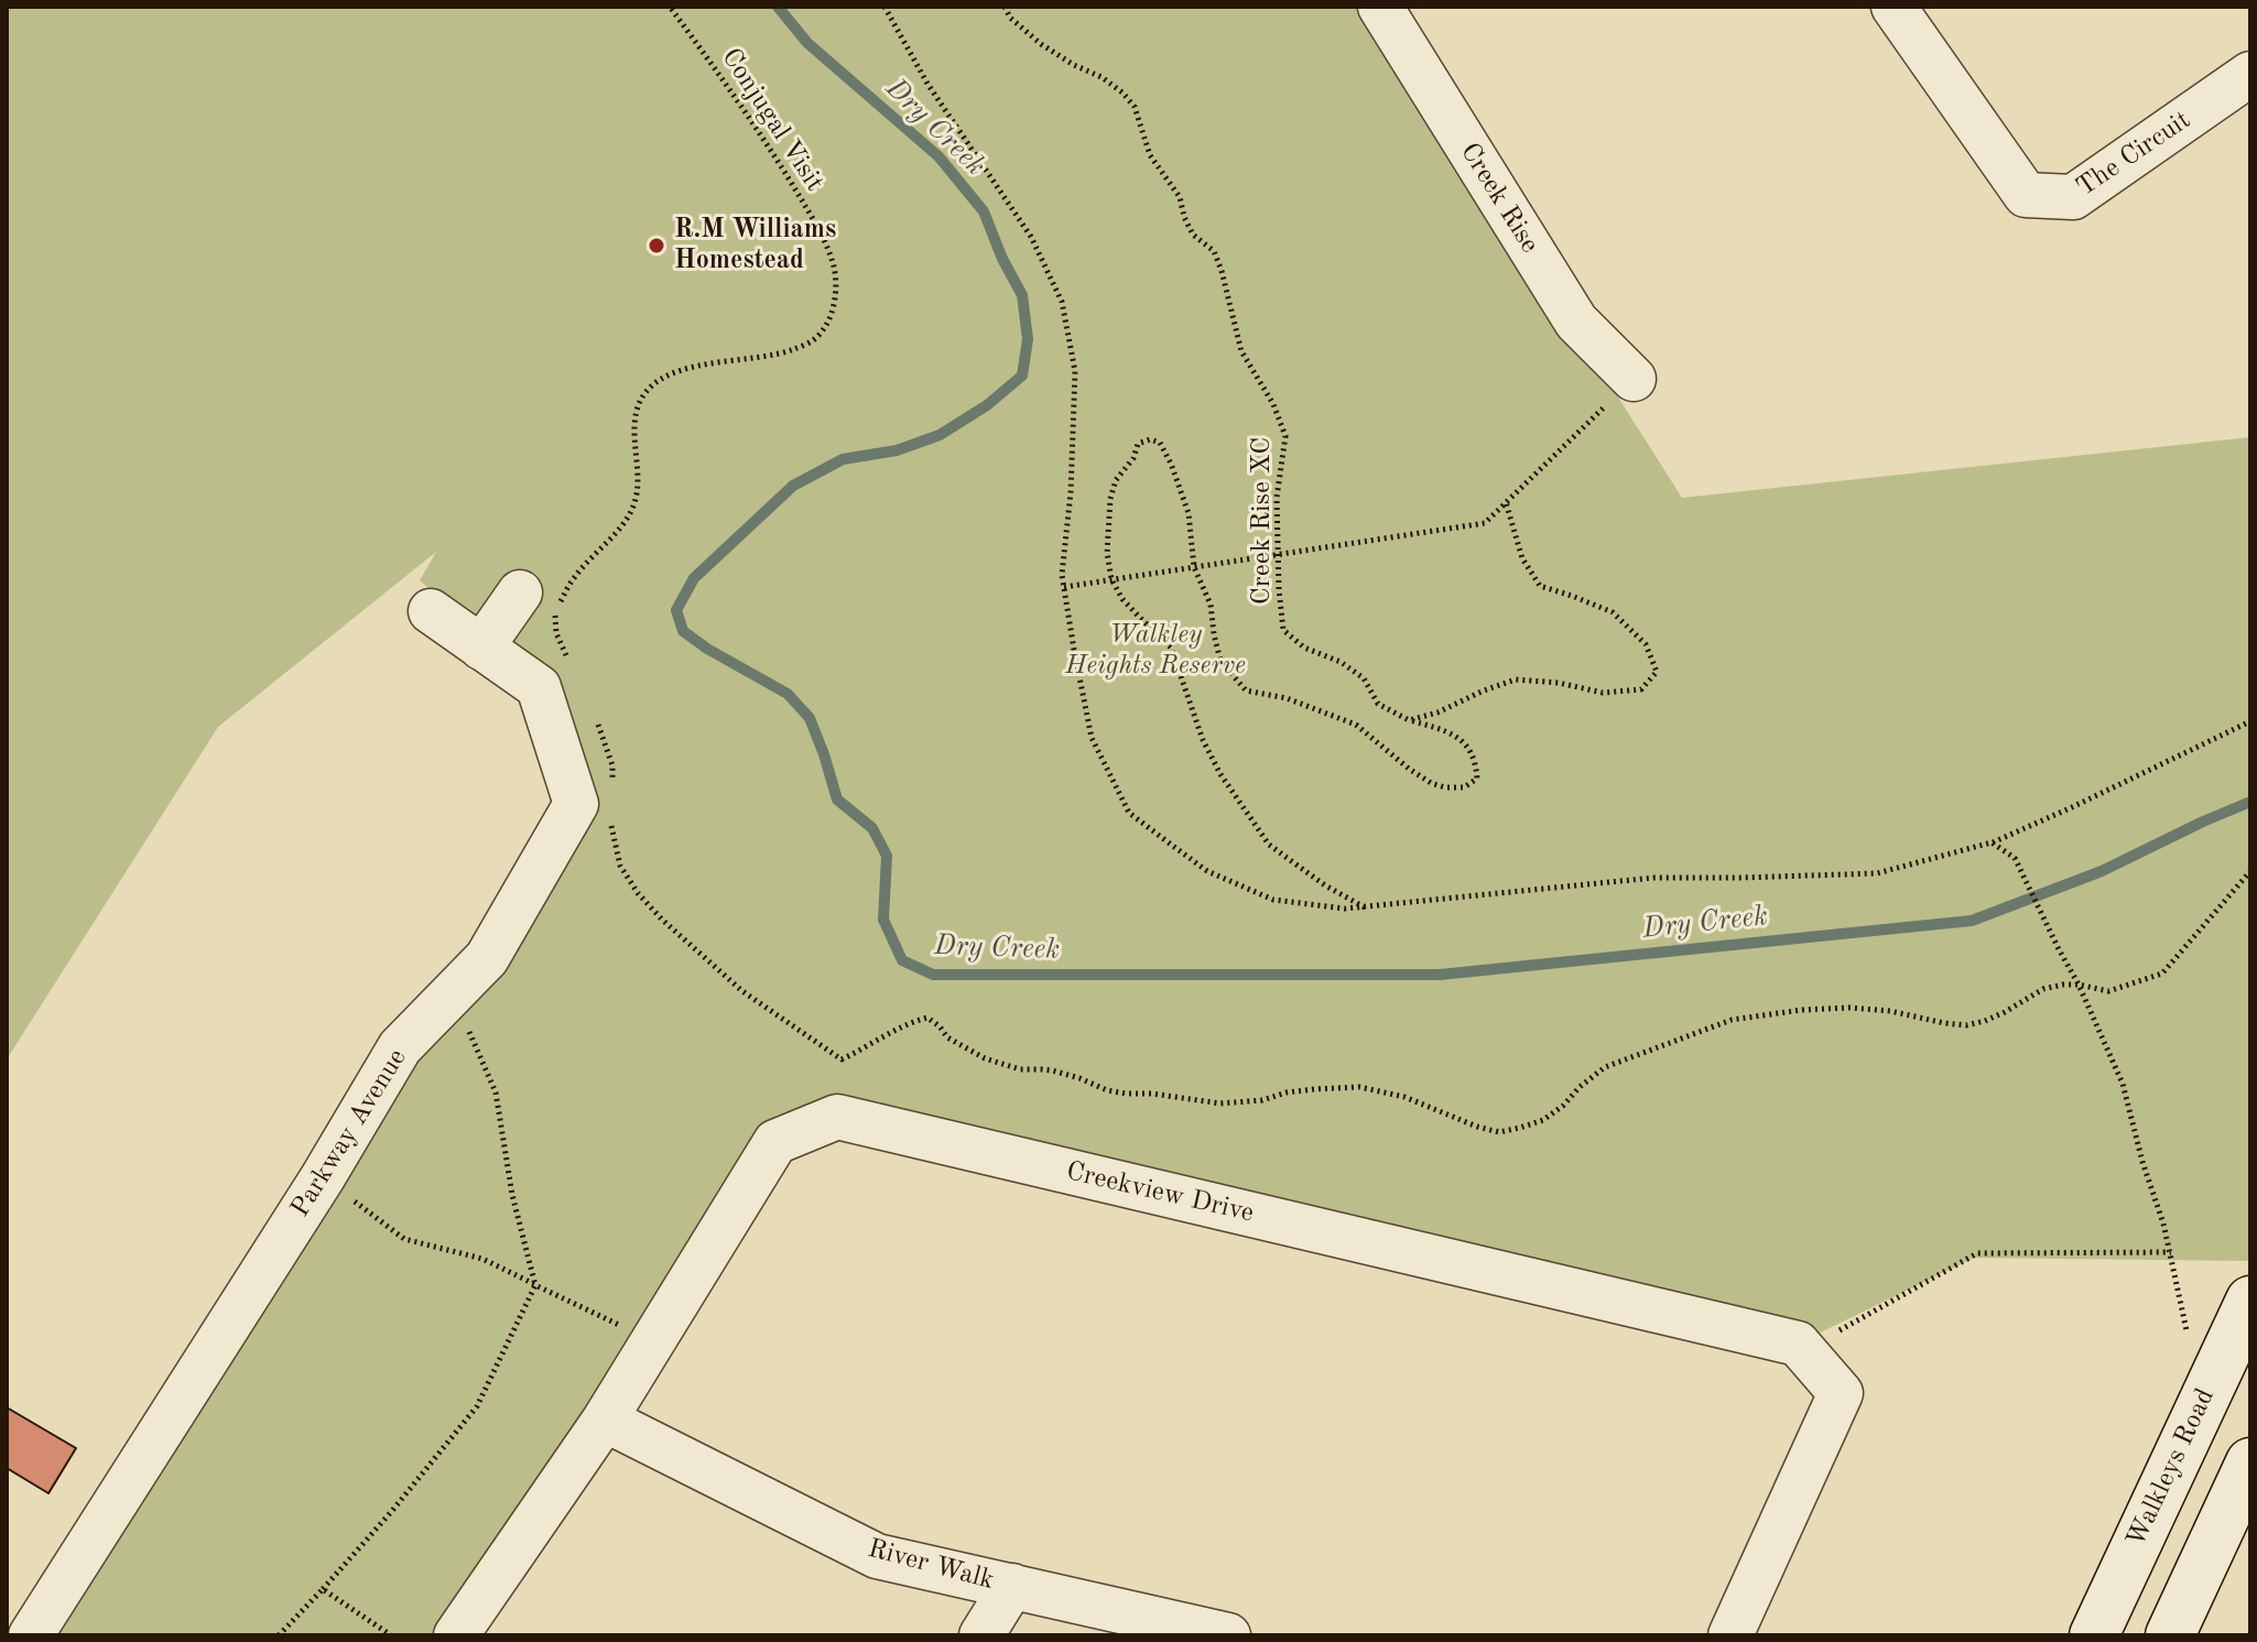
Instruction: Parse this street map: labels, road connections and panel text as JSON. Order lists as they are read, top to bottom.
{
  "streets": {
    "main road": ["Walkleys Road"],
    "street": [
      "The Circuit",
      "Creek Rise",
      "Parkway Avenue",
      "Creekview Drive",
      "River Walk"
    ],
    "path": ["Conjugal Visit", "Creek Rise XC"]
  },
  "crossings": [
    ["Creekview Drive", "River Walk"]
  ],
  "water": ["Dry Creek"],
  "parks": ["Walkley Heights Reserve"],
  "places": ["R.M Williams Homestead"]
}
